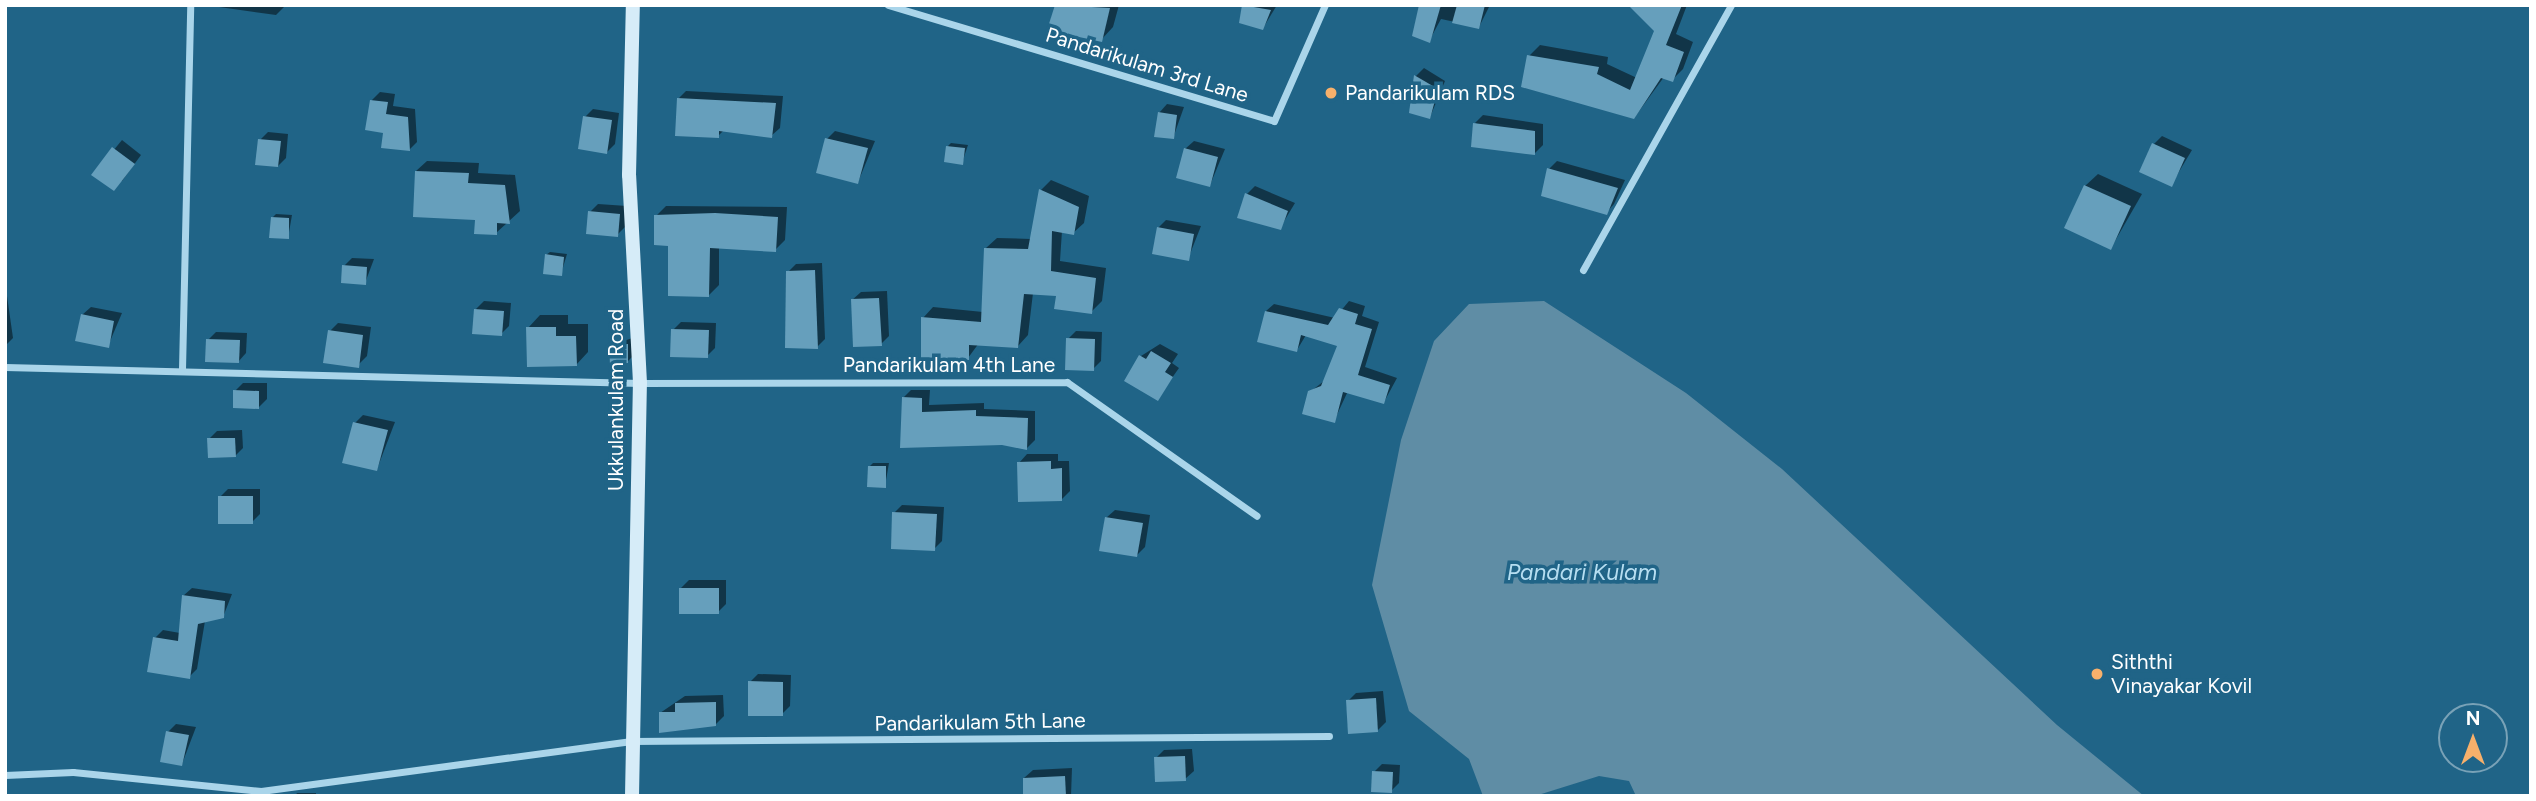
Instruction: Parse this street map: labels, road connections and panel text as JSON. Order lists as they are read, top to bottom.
{
  "streets": {
    "street": [
      "Pandarikulam 3rd Lane",
      "Pandarikulam 4th Lane",
      "Ukkulankulam Road",
      "Pandarikulam 5th Lane"
    ]
  },
  "crossings": [
    ["Pandarikulam 4th Lane", "Ukkulankulam Road"],
    ["Ukkulankulam Road", "Pandarikulam 5th Lane"]
  ],
  "water": ["Pandari Kulam"],
  "places": ["Pandarikulam RDS", "Siththi Vinayakar Kovil"],
  "north": "top"
}
